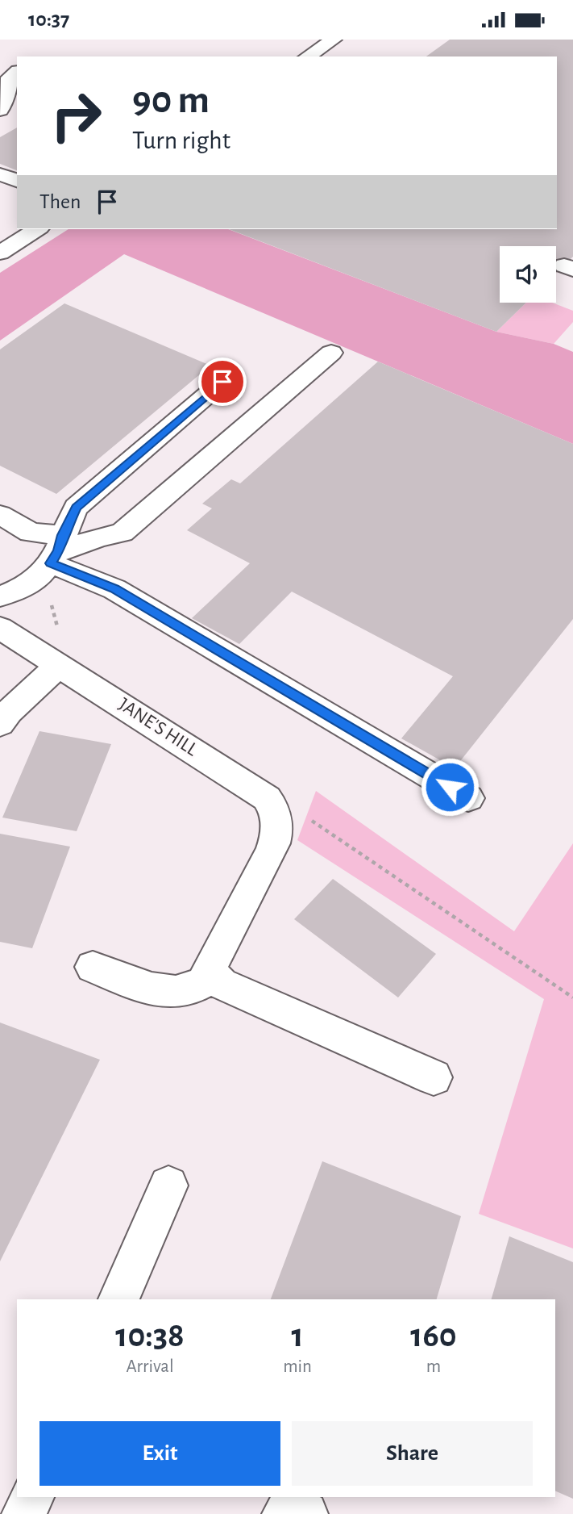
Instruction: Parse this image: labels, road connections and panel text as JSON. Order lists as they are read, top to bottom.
{
  "streets": {
    "street": ["JANE'S HILL"]
  },
  "page": {
    "status": "10:37",
    "turn": ["90 m", "Turn right"],
    "then": "Then",
    "eta": [
      "10:38",
      "Arrival",
      "1",
      "min",
      "160",
      "m"
    ],
    "buttons": ["Exit", "Share"]
  }
}
